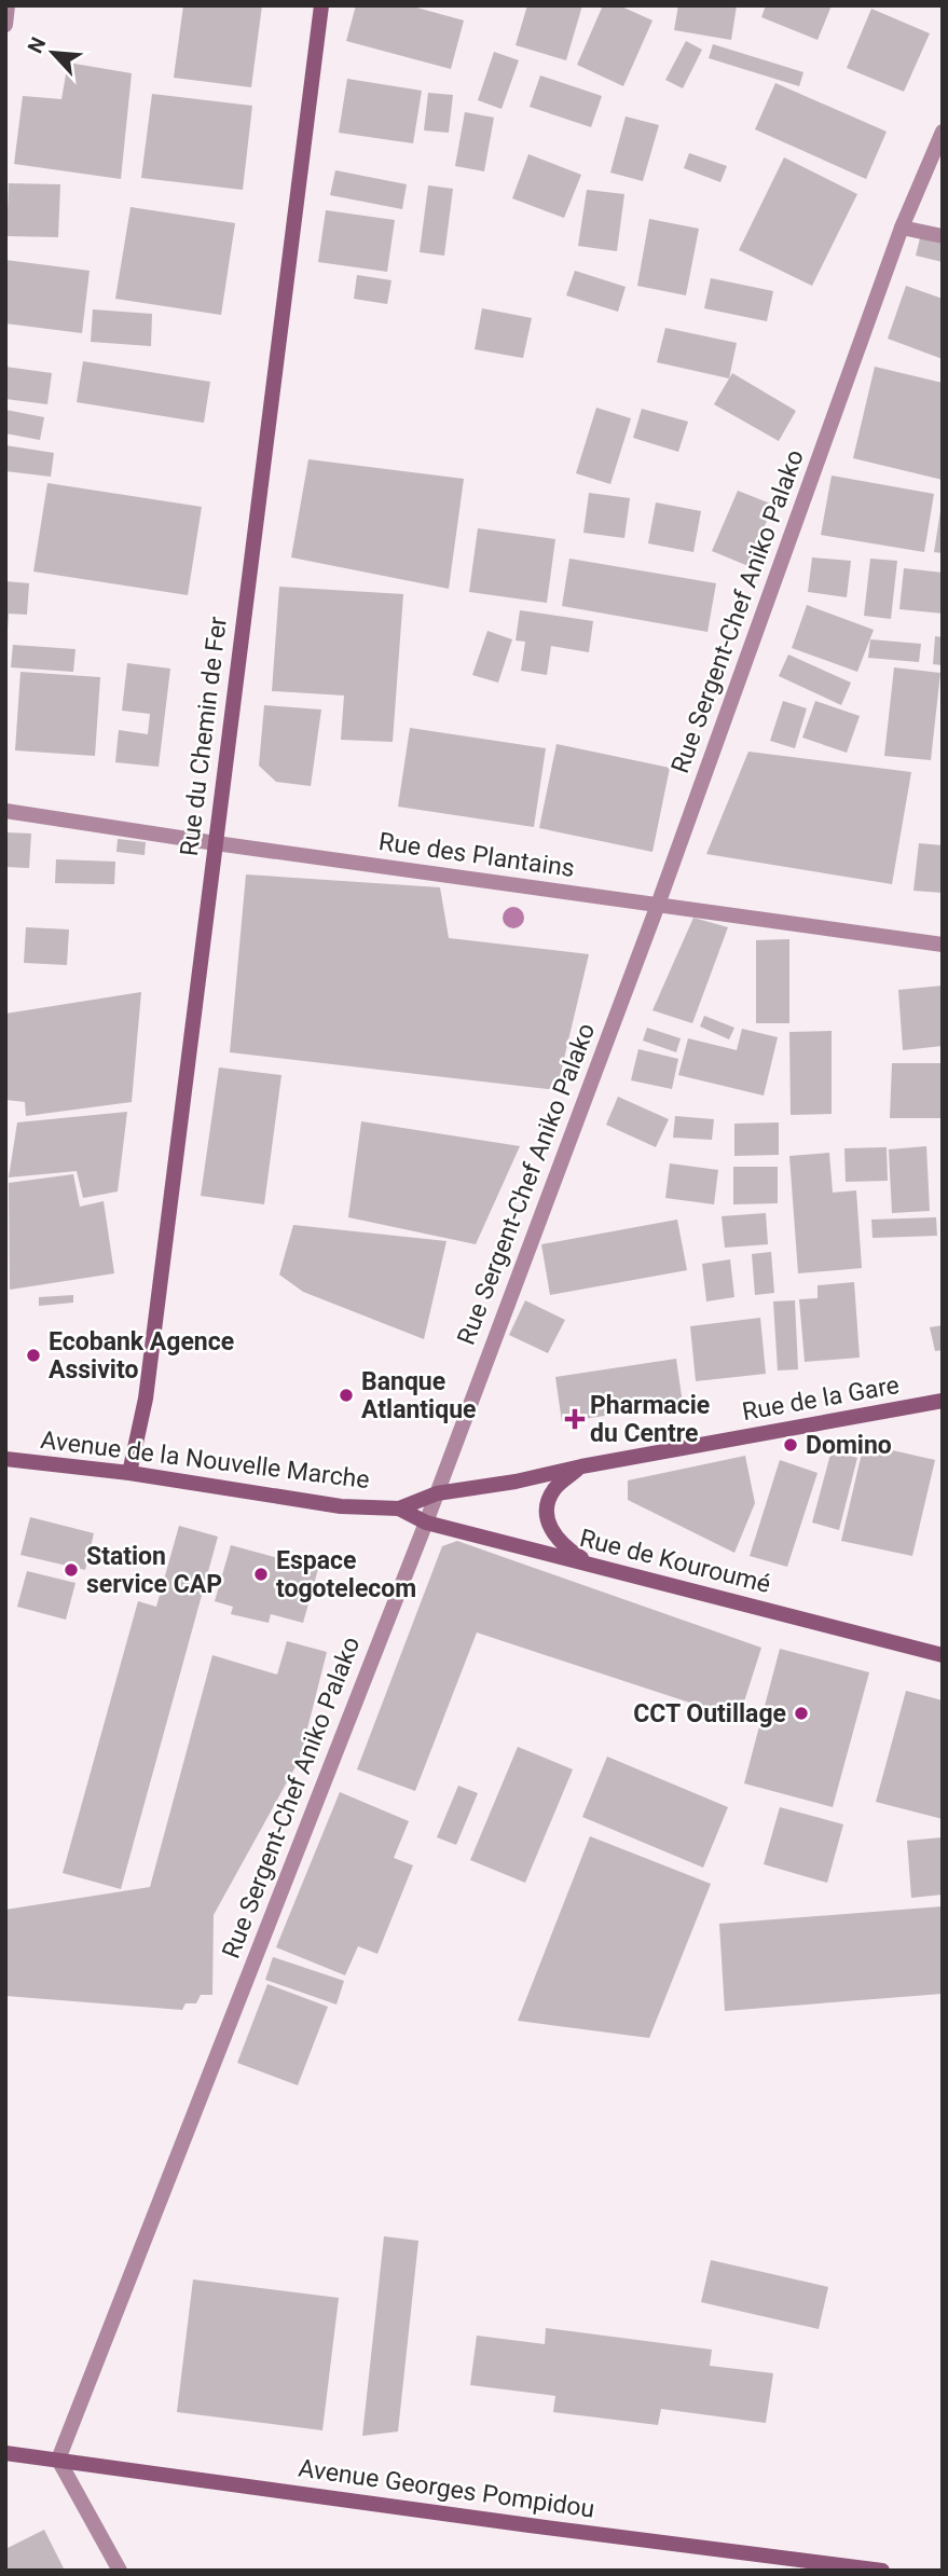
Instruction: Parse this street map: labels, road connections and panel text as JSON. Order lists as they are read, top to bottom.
{
  "streets": {
    "street": [
      "Rue Sergent-Chef Aniko Palako",
      "Rue du Chemin de Fer",
      "Rue des Plantains",
      "Rue de la Gare",
      "Avenue de la Nouvelle Marche",
      "Rue de Kouroumé",
      "Avenue Georges Pompidou"
    ]
  },
  "crossings": [
    ["Rue Sergent-Chef Aniko Palako", "Rue des Plantains"],
    ["Rue Sergent-Chef Aniko Palako", "Rue de la Gare"],
    ["Rue Sergent-Chef Aniko Palako", "Rue de Kouroumé"],
    ["Rue Sergent-Chef Aniko Palako", "Avenue Georges Pompidou"],
    ["Rue du Chemin de Fer", "Rue des Plantains"],
    ["Rue du Chemin de Fer", "Avenue de la Nouvelle Marche"],
    ["Rue de la Gare", "Avenue de la Nouvelle Marche"],
    ["Rue de la Gare", "Rue de Kouroumé"],
    ["Avenue de la Nouvelle Marche", "Rue de Kouroumé"]
  ],
  "places": {
    "other": [
      "Ecobank Agence Assivito",
      "Banque Atlantique",
      "Domino",
      "Station service CAP",
      "Espace togotelecom",
      "CCT Outillage"
    ],
    "health": ["Pharmacie du Centre"]
  },
  "north": "top left"
}
